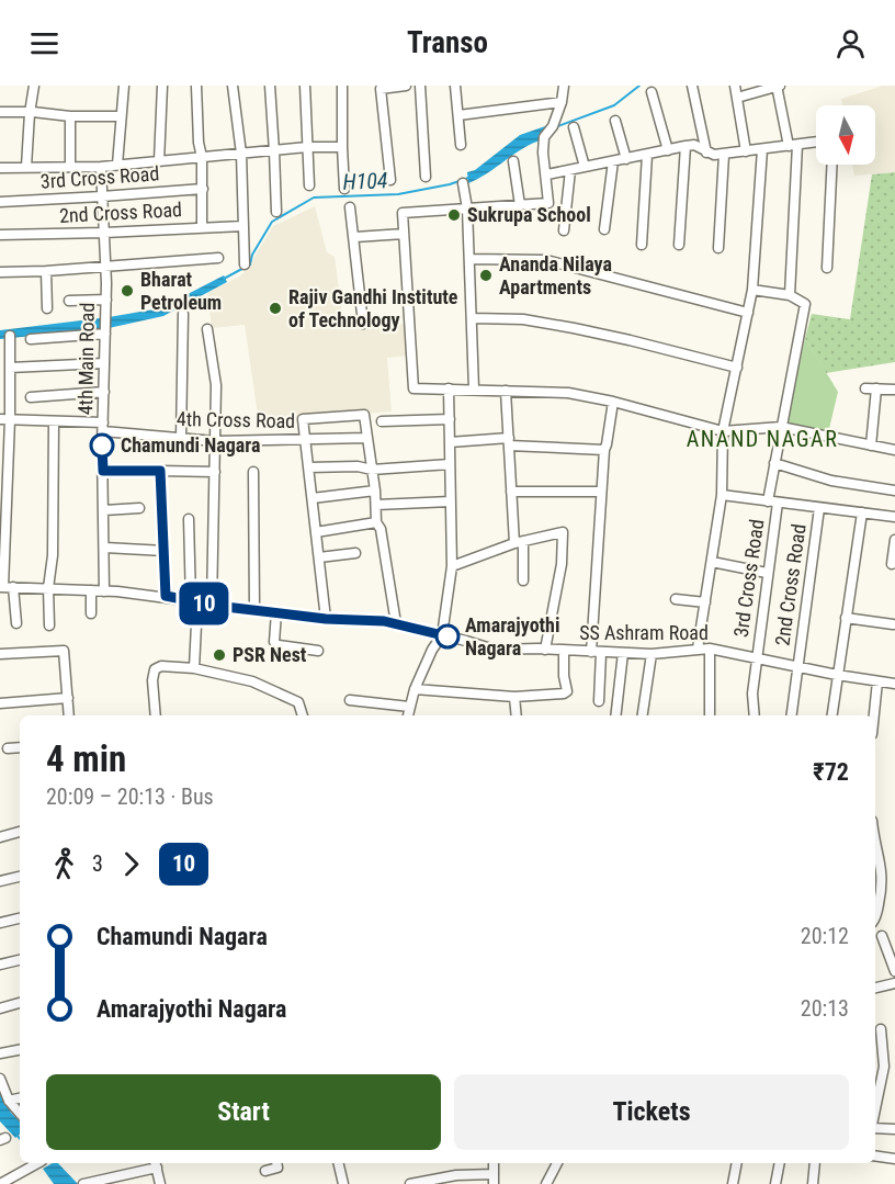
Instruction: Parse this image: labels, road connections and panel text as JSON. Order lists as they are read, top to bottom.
{
  "streets": {
    "street": [
      "3rd Cross Road",
      "2nd Cross Road",
      "4th Main Road",
      "4th Cross Road",
      "SS Ashram Road"
    ]
  },
  "crossings": [
    ["3rd Cross Road", "4th Main Road"],
    ["3rd Cross Road", "SS Ashram Road"],
    ["2nd Cross Road", "4th Main Road"],
    ["2nd Cross Road", "SS Ashram Road"],
    ["4th Main Road", "4th Cross Road"],
    ["4th Main Road", "SS Ashram Road"]
  ],
  "districts": ["ANAND NAGAR"],
  "water": ["H104"],
  "places": [
    "Sukrupa School",
    "Ananda Nilaya Apartments",
    "Bharat Petroleum",
    "Rajiv Gandhi Institute of Technology",
    "Chamundi Nagara",
    "Amarajyothi Nagara",
    "PSR Nest"
  ],
  "lines": ["bus line 10"],
  "north": "bottom",
  "page": {
    "header": "Transo",
    "on_map": "10",
    "heading": ["4 min", "20:09 – 20:13 · Bus", "₹72"],
    "legs": ["3", "10"],
    "list": [
      {
        "name": "Chamundi Nagara",
        "value": "20:12"
      },
      {
        "name": "Amarajyothi Nagara",
        "value": "20:13"
      }
    ],
    "buttons": ["Start", "Tickets"]
  }
}
